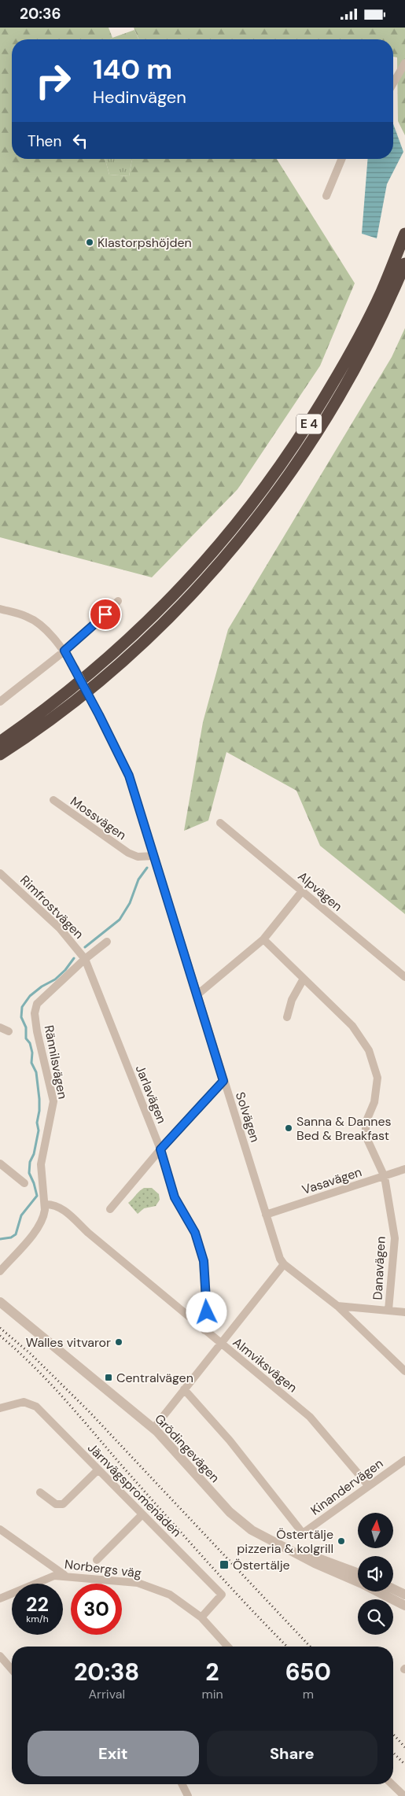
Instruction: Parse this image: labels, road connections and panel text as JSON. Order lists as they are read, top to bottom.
{
  "streets": {
    "highway": ["E 4"],
    "street": [
      "Mossvägen",
      "Alpvägen",
      "Rimfrostvägen",
      "Rännilsvägen",
      "Jarlavägen",
      "Solvägen",
      "Vasavägen",
      "Danavägen",
      "Almviksvägen",
      "Grödingevägen",
      "Kinandervägen",
      "Järnvägspromenaden",
      "Norbergs väg"
    ]
  },
  "crossings": [
    ["Mossvägen", "Solvägen"],
    ["Rimfrostvägen", "Rännilsvägen"],
    ["Rimfrostvägen", "Jarlavägen"],
    ["Rännilsvägen", "Jarlavägen"],
    ["Rännilsvägen", "Almviksvägen"],
    ["Jarlavägen", "Almviksvägen"],
    ["Solvägen", "Vasavägen"],
    ["Vasavägen", "Danavägen"],
    ["Almviksvägen", "Kinandervägen"],
    ["Järnvägspromenaden", "Norbergs väg"]
  ],
  "places": {
    "other": [
      "Klastorpshöjden",
      "Sanna & Dannes Bed & Breakfast",
      "Walles vitvaror",
      "Östertälje pizzeria & kolgrill"
    ],
    "transit": ["Centralvägen", "Östertälje"]
  },
  "north": "top",
  "page": {
    "status": "20:36",
    "turn": ["140 m", "Hedinvägen"],
    "then": "Then",
    "speed": "22 km/h",
    "limit": "30",
    "eta": [
      "20:38",
      "Arrival",
      "2",
      "min",
      "650",
      "m"
    ],
    "buttons": ["Exit", "Share"]
  }
}
